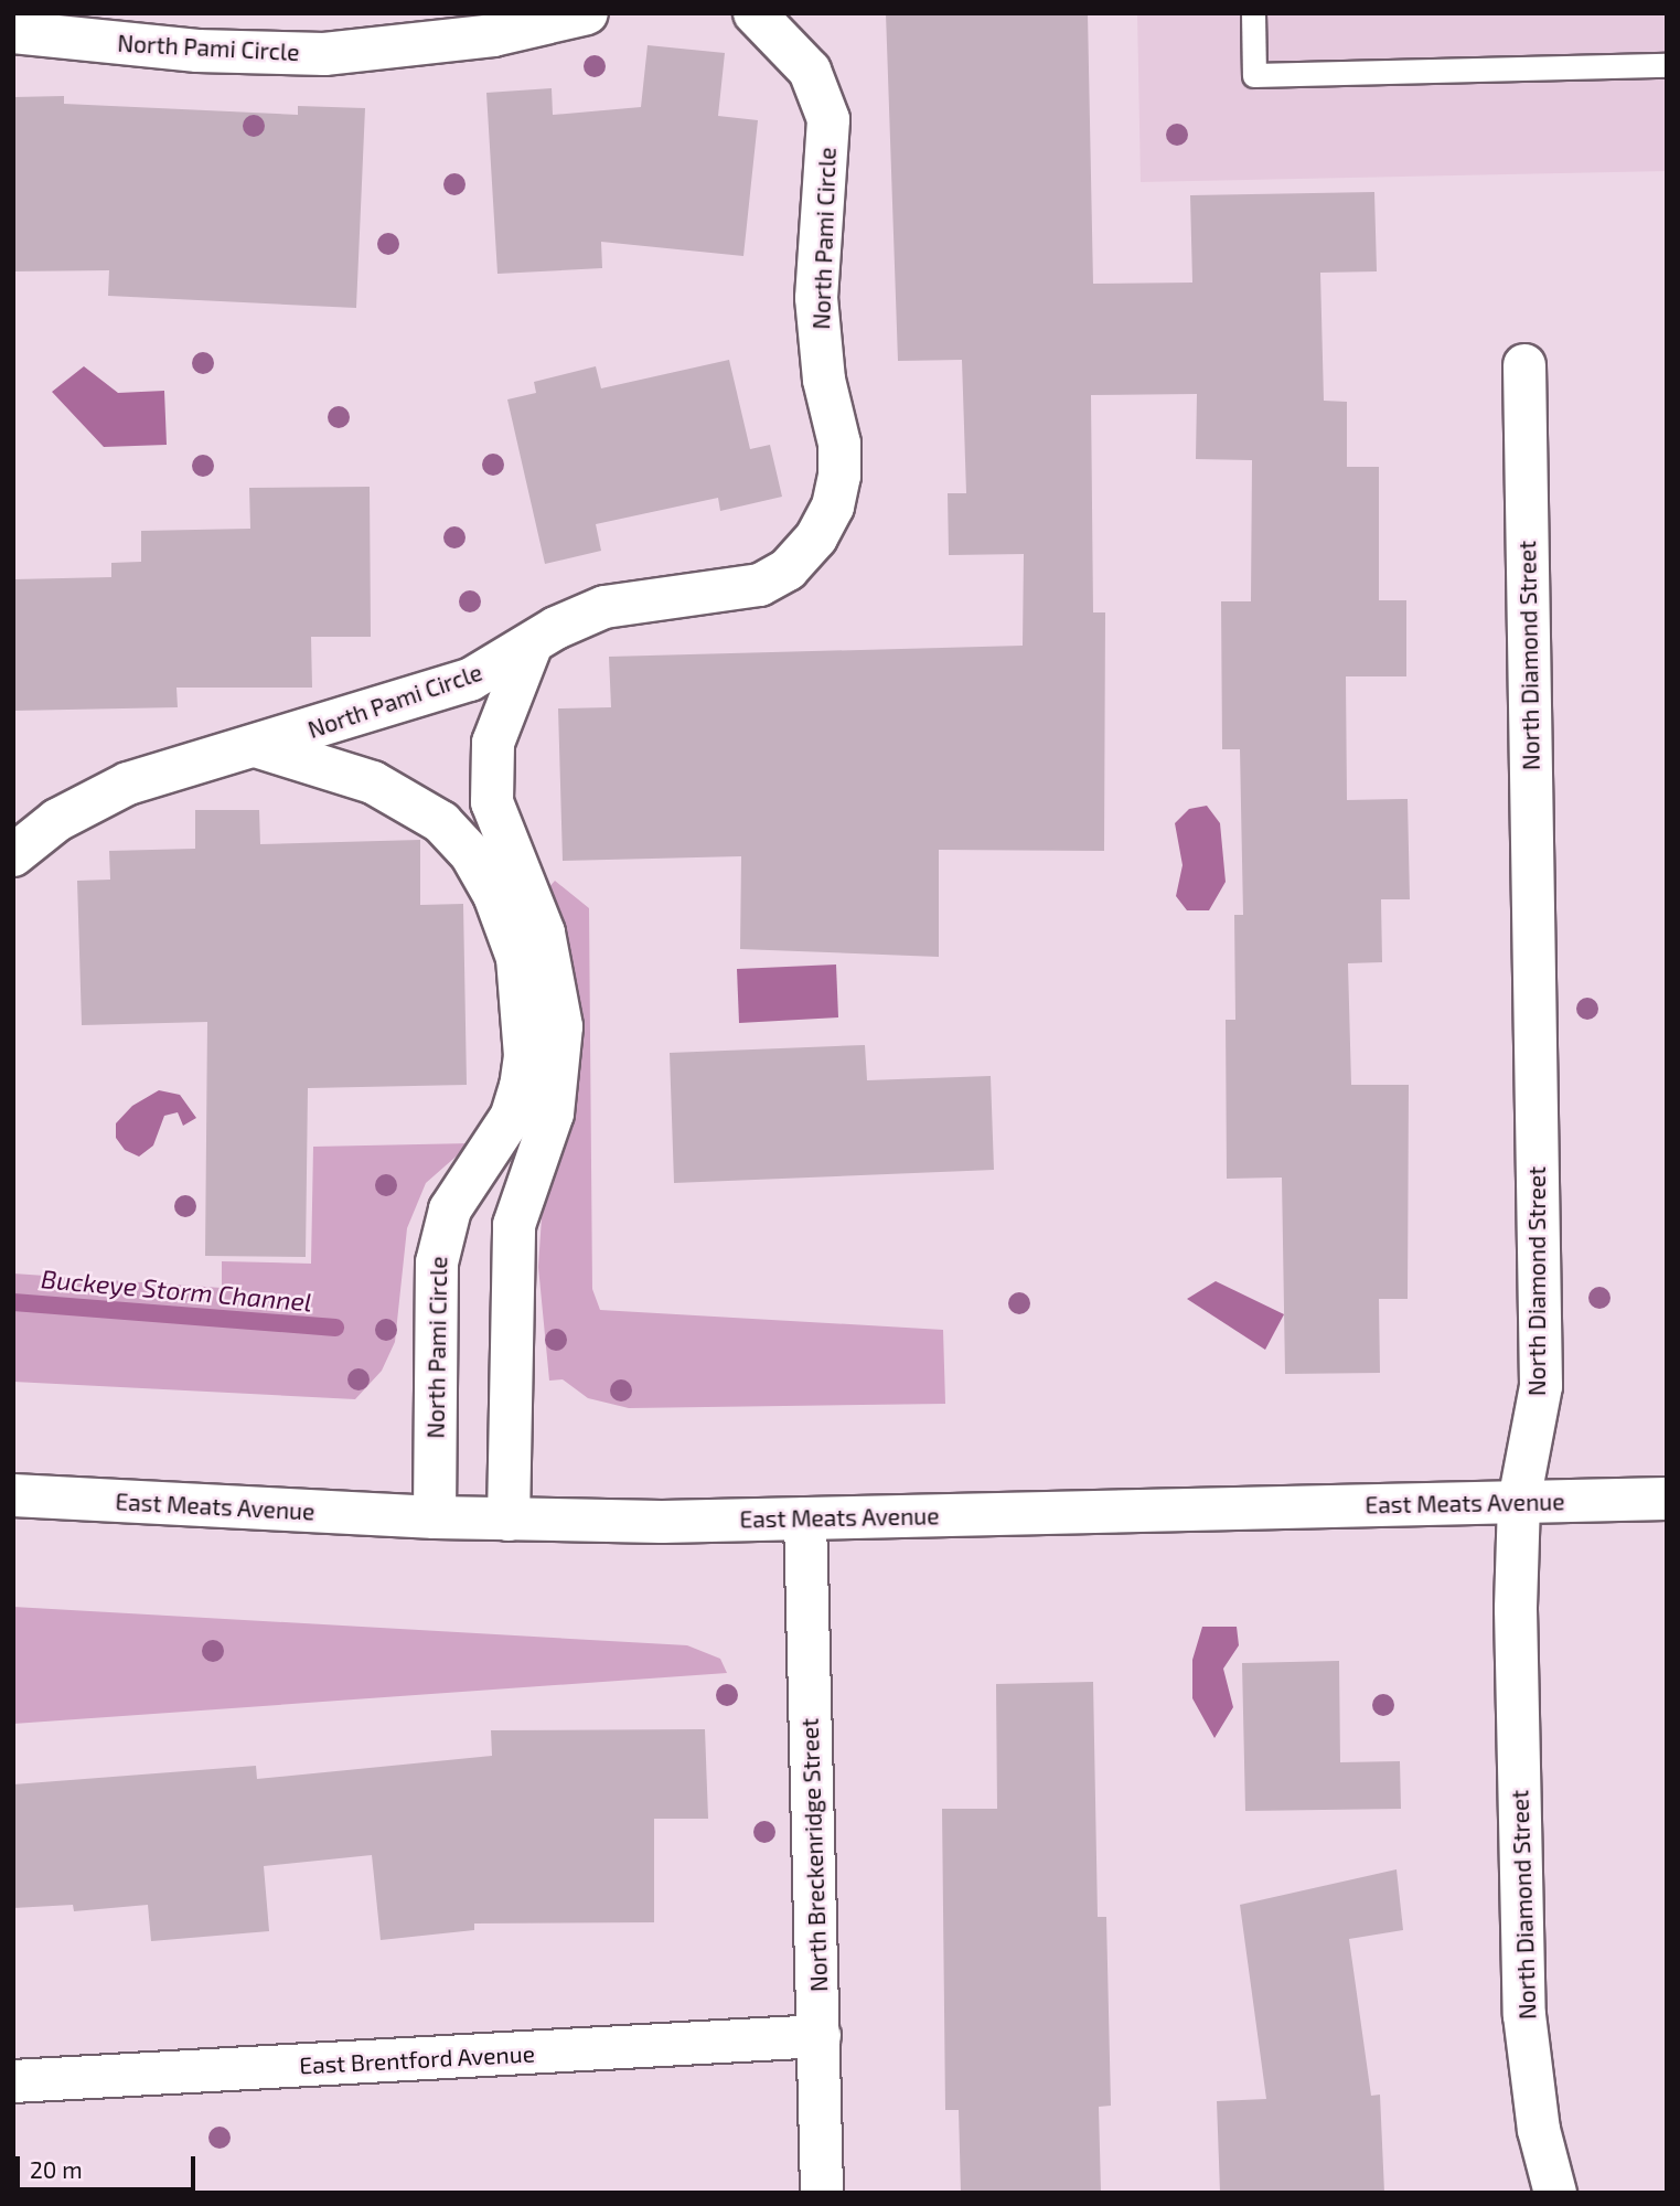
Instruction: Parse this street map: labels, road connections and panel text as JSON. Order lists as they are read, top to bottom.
{
  "streets": {
    "street": [
      "North Pami Circle",
      "North Diamond Street",
      "East Meats Avenue",
      "North Breckenridge Street",
      "East Brentford Avenue"
    ]
  },
  "crossings": [
    ["North Pami Circle", "East Meats Avenue"],
    ["North Diamond Street", "East Meats Avenue"],
    ["East Meats Avenue", "North Breckenridge Street"],
    ["North Breckenridge Street", "East Brentford Avenue"]
  ],
  "water": ["Buckeye Storm Channel"],
  "scale_bar": "20 m"
}
